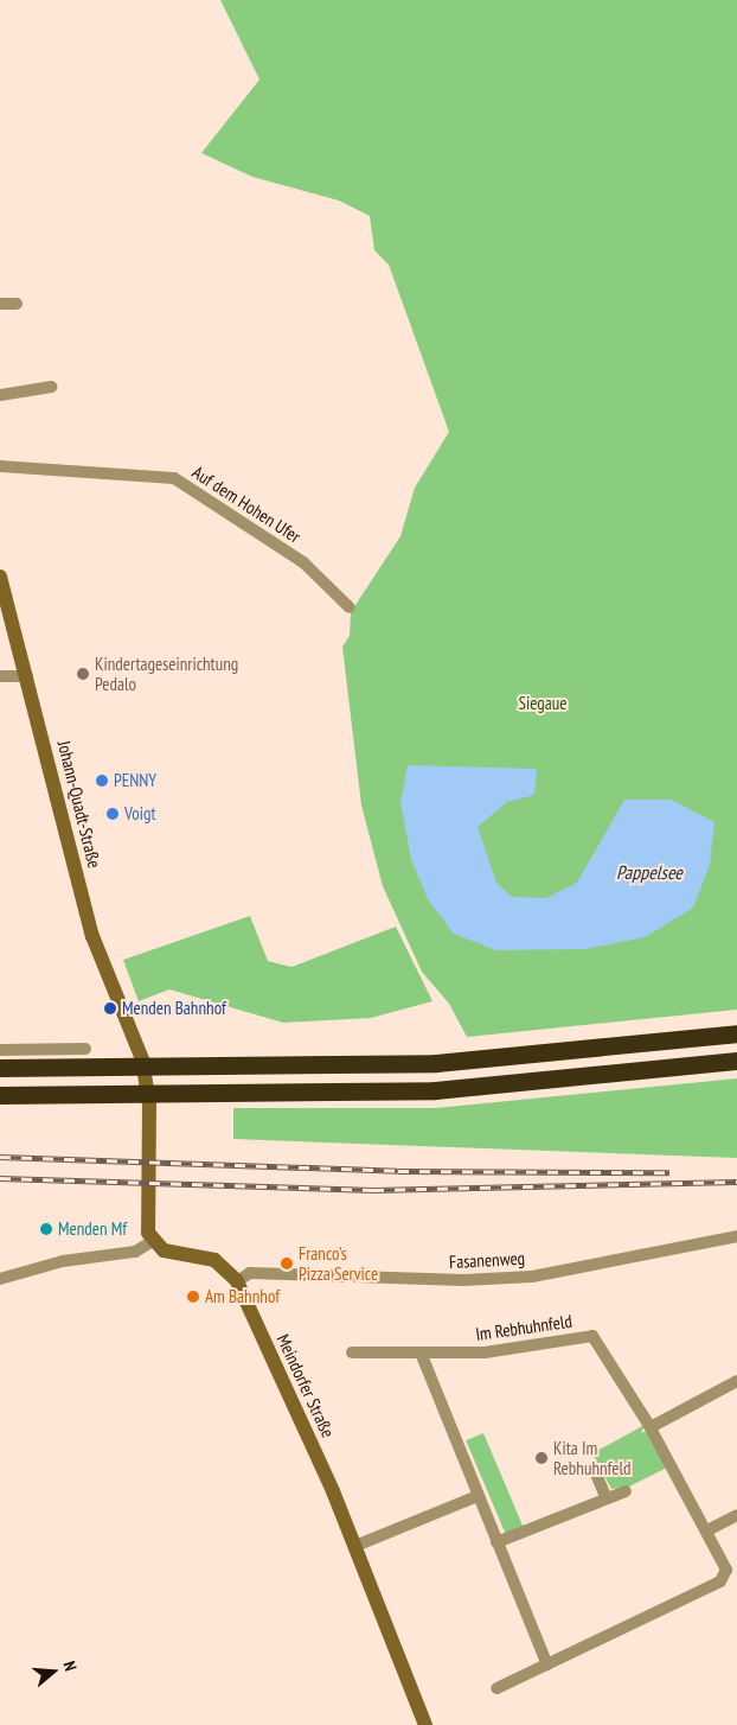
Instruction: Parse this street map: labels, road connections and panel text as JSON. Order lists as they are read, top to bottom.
{
  "streets": {
    "main road": ["Johann-Quadt-Straße", "Meindorfer Straße"],
    "street": ["Auf dem Hohen Ufer", "Fasanenweg", "Im Rebhuhnfeld"]
  },
  "crossings": [
    ["Johann-Quadt-Straße", "Meindorfer Straße"],
    ["Fasanenweg", "Meindorfer Straße"]
  ],
  "water": ["Pappelsee"],
  "parks": ["Siegaue"],
  "places": [
    "Kindertageseinrichtung Pedalo",
    "PENNY",
    "Voigt",
    "Menden Bahnhof",
    "Menden Mf",
    "Franco's Pizza Service",
    "Am Bahnhof",
    "Kita Im Rebhuhnfeld"
  ],
  "north": "right"
}
